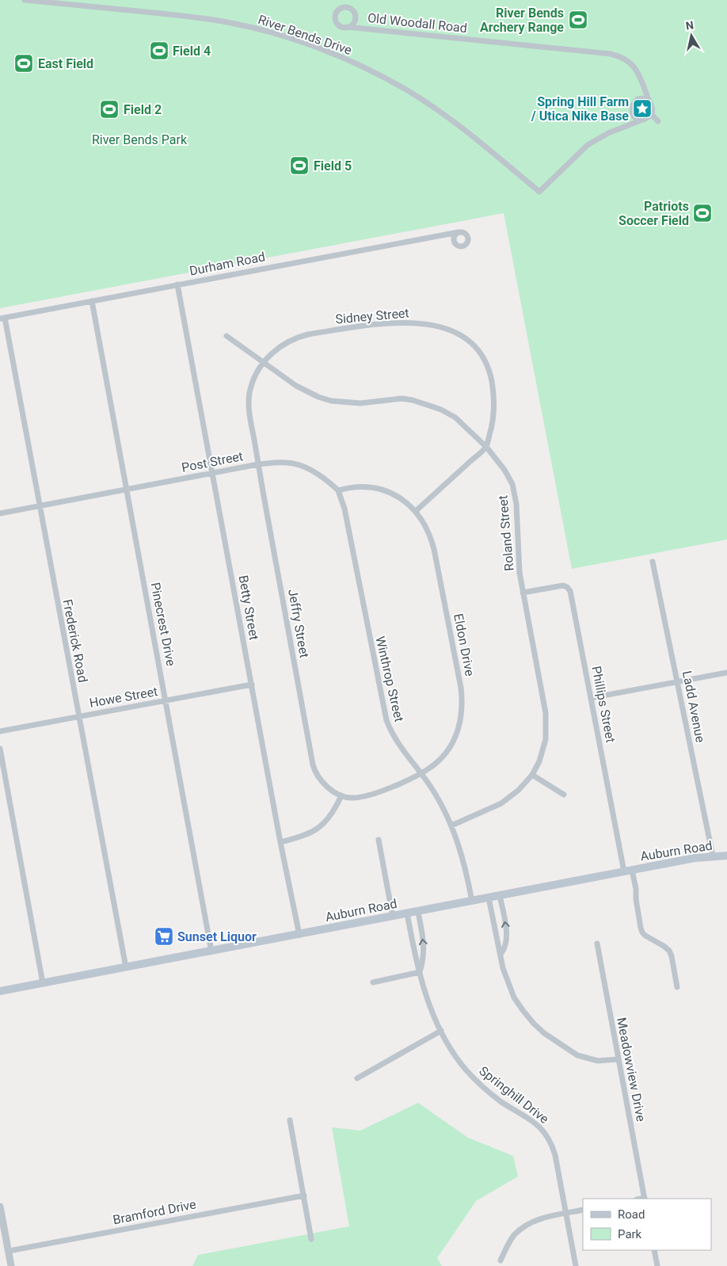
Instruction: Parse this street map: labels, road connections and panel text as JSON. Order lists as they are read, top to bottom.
{
  "streets": {
    "main road": ["Auburn Road"],
    "street": [
      "Old Woodall Road",
      "River Bends Drive",
      "Durham Road",
      "Sidney Street",
      "Post Street",
      "Roland Street",
      "Betty Street",
      "Jeffry Street",
      "Pinecrest Drive",
      "Frederick Road",
      "Eldon Drive",
      "Winthrop Street",
      "Howe Street",
      "Phillips Street",
      "Ladd Avenue",
      "Meadowview Drive",
      "Springhill Drive",
      "Bramford Drive"
    ]
  },
  "crossings": [
    ["Durham Road", "Betty Street"],
    ["Durham Road", "Pinecrest Drive"],
    ["Durham Road", "Frederick Road"],
    ["Sidney Street", "Roland Street"],
    ["Sidney Street", "Jeffry Street"],
    ["Post Street", "Betty Street"],
    ["Post Street", "Jeffry Street"],
    ["Post Street", "Pinecrest Drive"],
    ["Post Street", "Frederick Road"],
    ["Post Street", "Winthrop Street"],
    ["Roland Street", "Jeffry Street"],
    ["Roland Street", "Winthrop Street"],
    ["Roland Street", "Phillips Street"],
    ["Betty Street", "Howe Street"],
    ["Betty Street", "Auburn Road"],
    ["Jeffry Street", "Eldon Drive"],
    ["Jeffry Street", "Winthrop Street"],
    ["Pinecrest Drive", "Howe Street"],
    ["Pinecrest Drive", "Auburn Road"],
    ["Frederick Road", "Howe Street"],
    ["Frederick Road", "Auburn Road"],
    ["Eldon Drive", "Winthrop Street"],
    ["Winthrop Street", "Auburn Road"],
    ["Phillips Street", "Auburn Road"],
    ["Ladd Avenue", "Auburn Road"],
    ["Auburn Road", "Springhill Drive"]
  ],
  "parks": ["River Bends Park"],
  "places": {
    "sports": [
      "River Bends Archery Range",
      "Field 4",
      "East Field",
      "Field 2",
      "Field 5",
      "Patriots Soccer Field"
    ],
    "place": ["Spring Hill Farm / Utica Nike Base"],
    "supermarket": ["Sunset Liquor"]
  },
  "legend": ["Road", "Park"],
  "north": "top"
}
